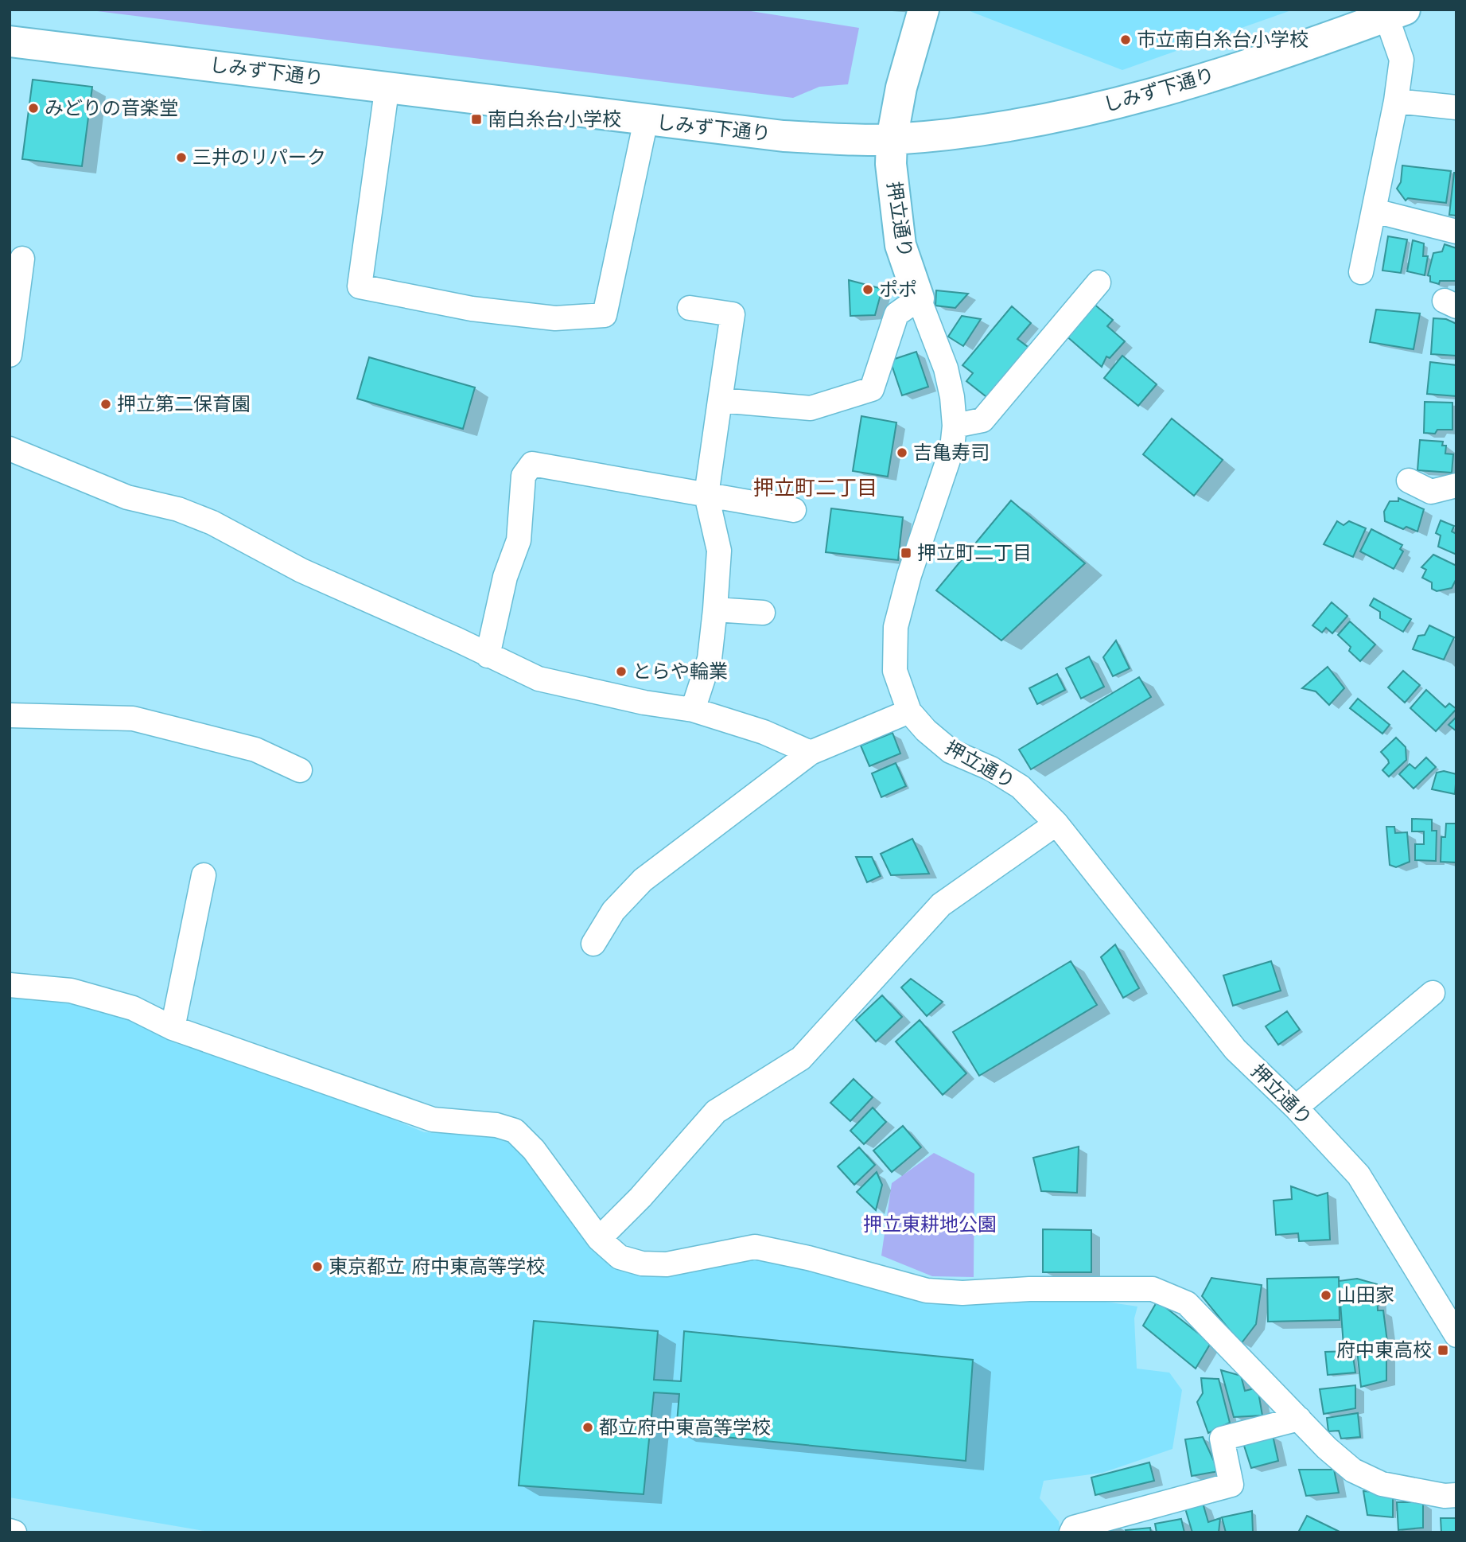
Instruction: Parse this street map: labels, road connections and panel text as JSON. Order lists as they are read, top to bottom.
{
  "streets": {
    "street": ["しみず下通り", "押立通り"]
  },
  "crossings": [
    ["しみず下通り", "押立通り"]
  ],
  "districts": ["押立町二丁目"],
  "parks": ["押立東耕地公園"],
  "places": {
    "other": [
      "市立南白糸台小学校",
      "みどりの音楽堂",
      "三井のリパーク",
      "ポポ",
      "押立第二保育園",
      "吉亀寿司",
      "とらや輪業",
      "東京都立 府中東高等学校",
      "山田家",
      "都立府中東高等学校"
    ],
    "transit": ["南白糸台小学校", "押立町二丁目", "府中東高校"]
  }
}
